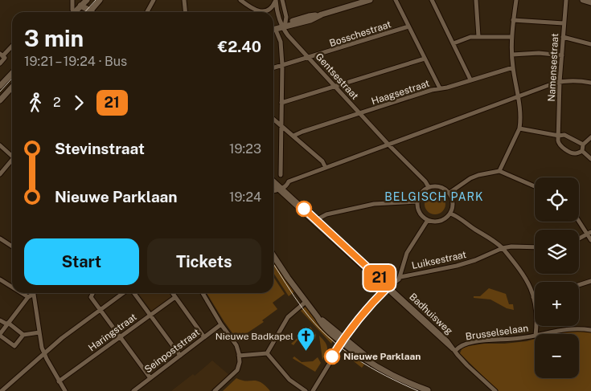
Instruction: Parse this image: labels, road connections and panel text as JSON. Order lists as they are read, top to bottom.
{
  "streets": {
    "street": [
      "Bosschestraat",
      "Namensestraat",
      "Gentsestraat",
      "Haagsestraat",
      "Luiksestraat",
      "Badhuisweg",
      "Haringstraat",
      "Brusselselaan",
      "Seinpoststraat"
    ]
  },
  "crossings": [
    ["Bosschestraat", "Gentsestraat"],
    ["Gentsestraat", "Haagsestraat"],
    ["Badhuisweg", "Brusselselaan"]
  ],
  "districts": ["BELGISCH PARK"],
  "places": {
    "church": ["Nieuwe Badkapel"],
    "other": ["Nieuwe Parklaan"]
  },
  "lines": ["bus line 21"],
  "page": {
    "on_map": "21",
    "heading": ["3 min", "19:21 – 19:24 · Bus", "€2.40"],
    "legs": ["2", "21"],
    "list": [
      {
        "name": "Stevinstraat",
        "value": "19:23"
      },
      {
        "name": "Nieuwe Parklaan",
        "value": "19:24"
      }
    ],
    "map_buttons": ["+", "−"],
    "buttons": ["Start", "Tickets"]
  }
}
